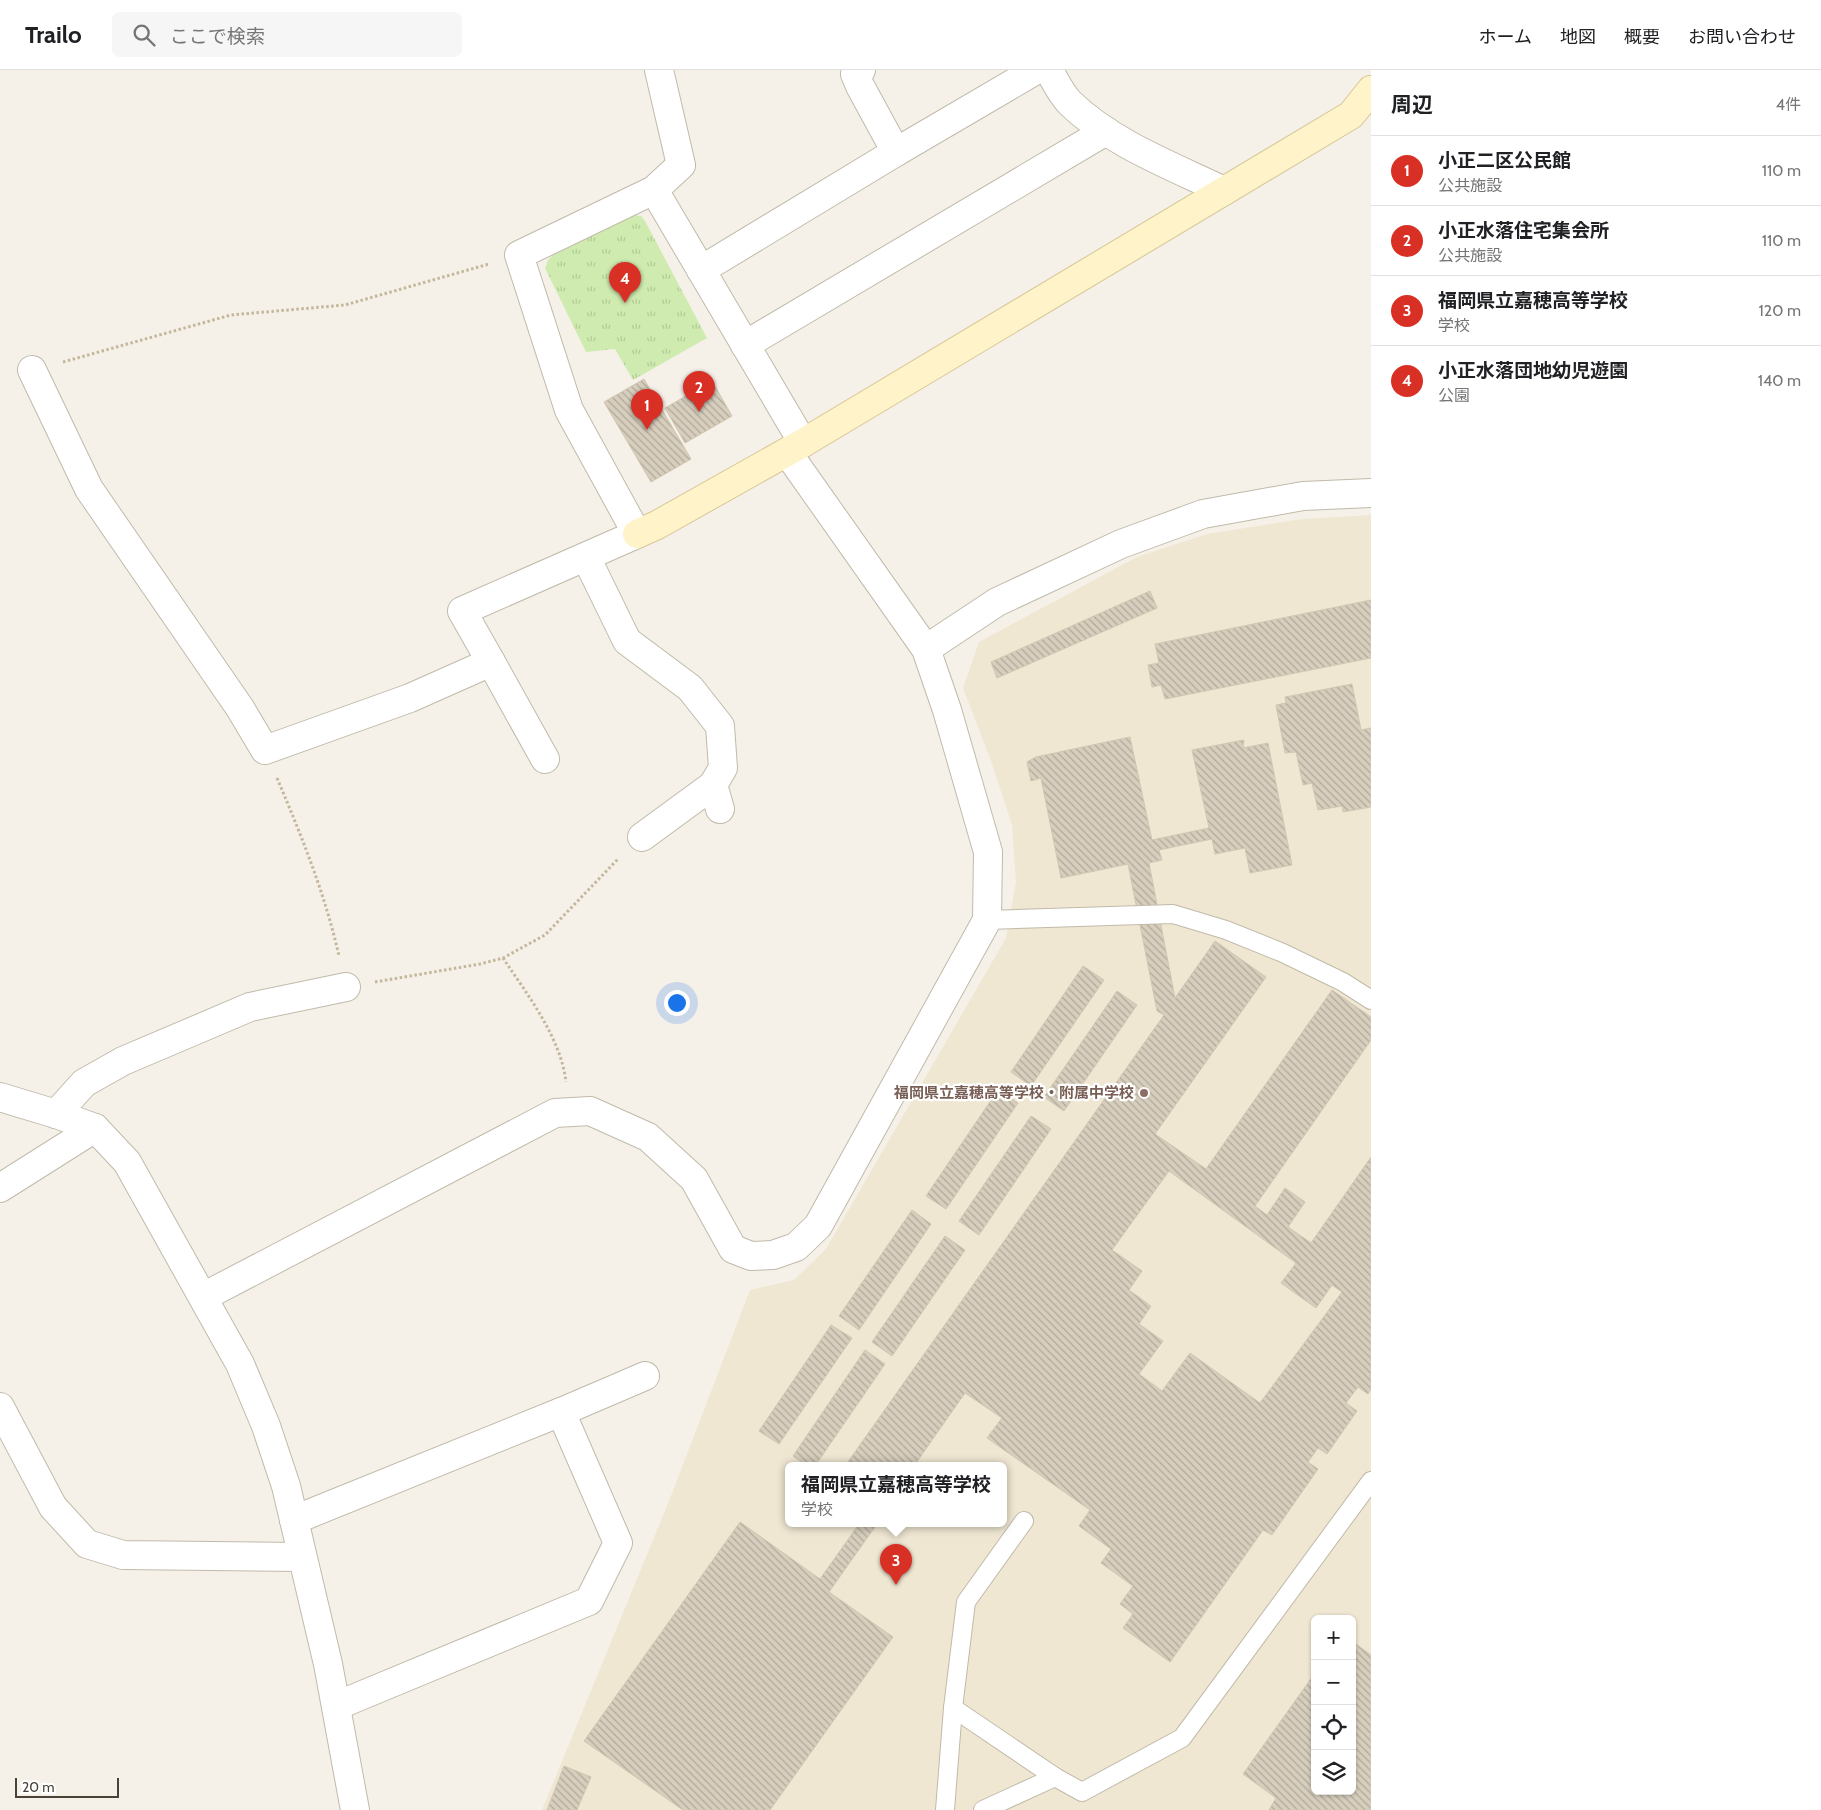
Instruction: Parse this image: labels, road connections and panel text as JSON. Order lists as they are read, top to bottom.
{
  "places": ["福岡県立嘉穂高等学校・附属中学校"],
  "scale_bar": "20 m",
  "page": {
    "header": "Trailo",
    "search": "ここで検索",
    "nav": [
      "ホーム",
      "地図",
      "概要",
      "お問い合わせ"
    ],
    "heading": ["周辺", "4件"],
    "list": [
      {
        "mark": "1",
        "name": "小正二区公民館",
        "note": "公共施設",
        "value": "110 m"
      },
      {
        "mark": "2",
        "name": "小正水落住宅集会所",
        "note": "公共施設",
        "value": "110 m"
      },
      {
        "mark": "3",
        "name": "福岡県立嘉穂高等学校",
        "note": "学校",
        "value": "120 m"
      },
      {
        "mark": "4",
        "name": "小正水落団地幼児遊園",
        "note": "公園",
        "value": "140 m"
      }
    ],
    "pins": [
      "4",
      "2",
      "1",
      "3"
    ],
    "popup": ["福岡県立嘉穂高等学校", "学校"],
    "map_buttons": ["+", "−"],
    "scale": "20 m"
  }
}
